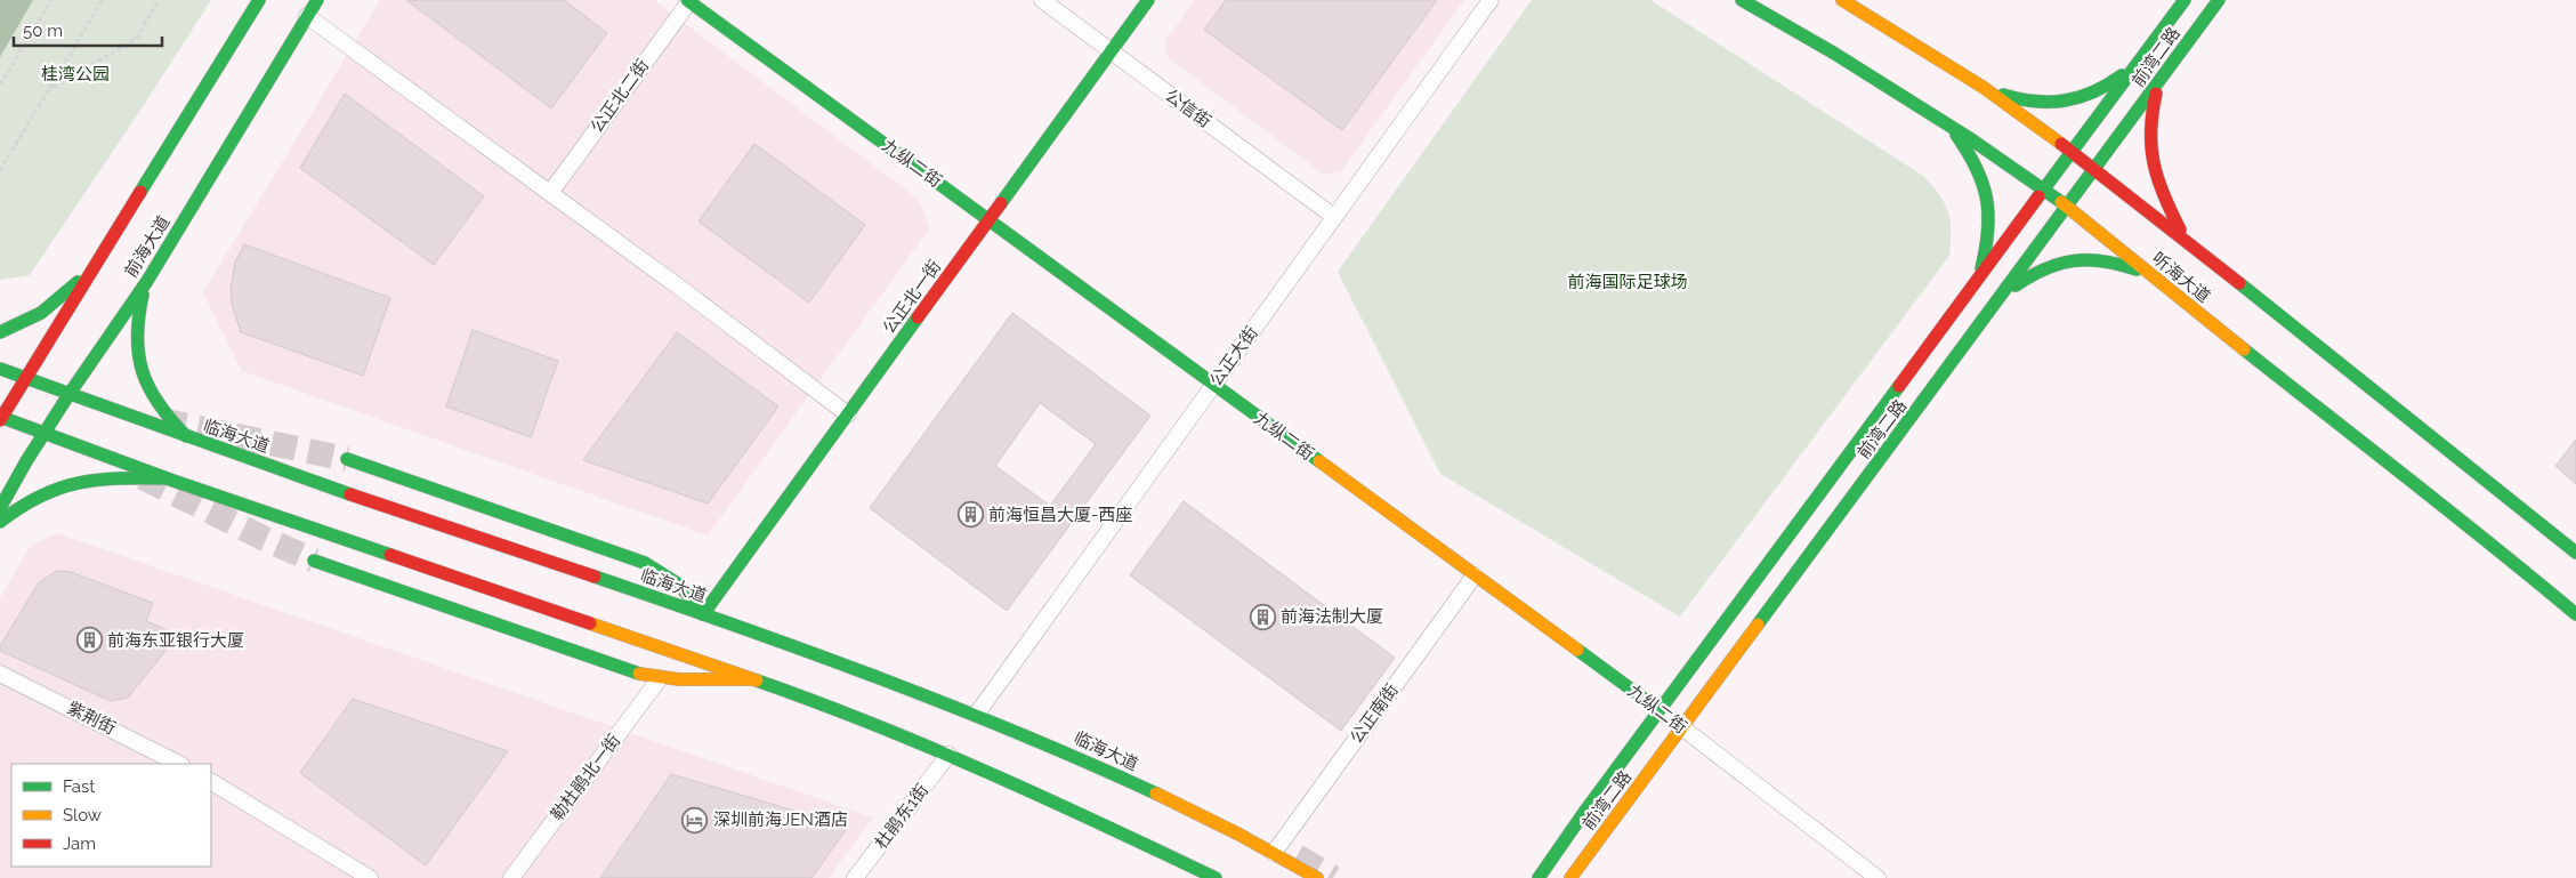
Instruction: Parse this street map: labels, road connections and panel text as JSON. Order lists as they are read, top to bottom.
{
  "streets": {
    "main road": [
      "前湾二路",
      "九纵二街",
      "前海大道",
      "听海大道",
      "公正北一街",
      "临海大道"
    ],
    "street": [
      "公正北二街",
      "公信街",
      "公正大街",
      "公正南街",
      "紫荆街",
      "勒杜鹃北一街",
      "杜鹃东1街"
    ]
  },
  "crossings": [
    ["前湾二路", "九纵二街"],
    ["前湾二路", "听海大道"],
    ["公正北二街", "九纵二街"],
    ["公信街", "公正北一街"],
    ["公信街", "公正大街"],
    ["九纵二街", "公正北一街"],
    ["九纵二街", "公正大街"],
    ["九纵二街", "公正南街"],
    ["前海大道", "临海大道"],
    ["公正北一街", "临海大道"],
    ["公正大街", "临海大道"],
    ["临海大道", "公正南街"]
  ],
  "parks": ["桂湾公园", "前海国际足球场"],
  "places": {
    "building": ["前海恒昌大厦-西座", "前海法制大厦", "前海东亚银行大厦"],
    "hotel": ["深圳前海JEN酒店"]
  },
  "legend": ["Fast", "Slow", "Jam"],
  "scale_bar": "50 m"
}
